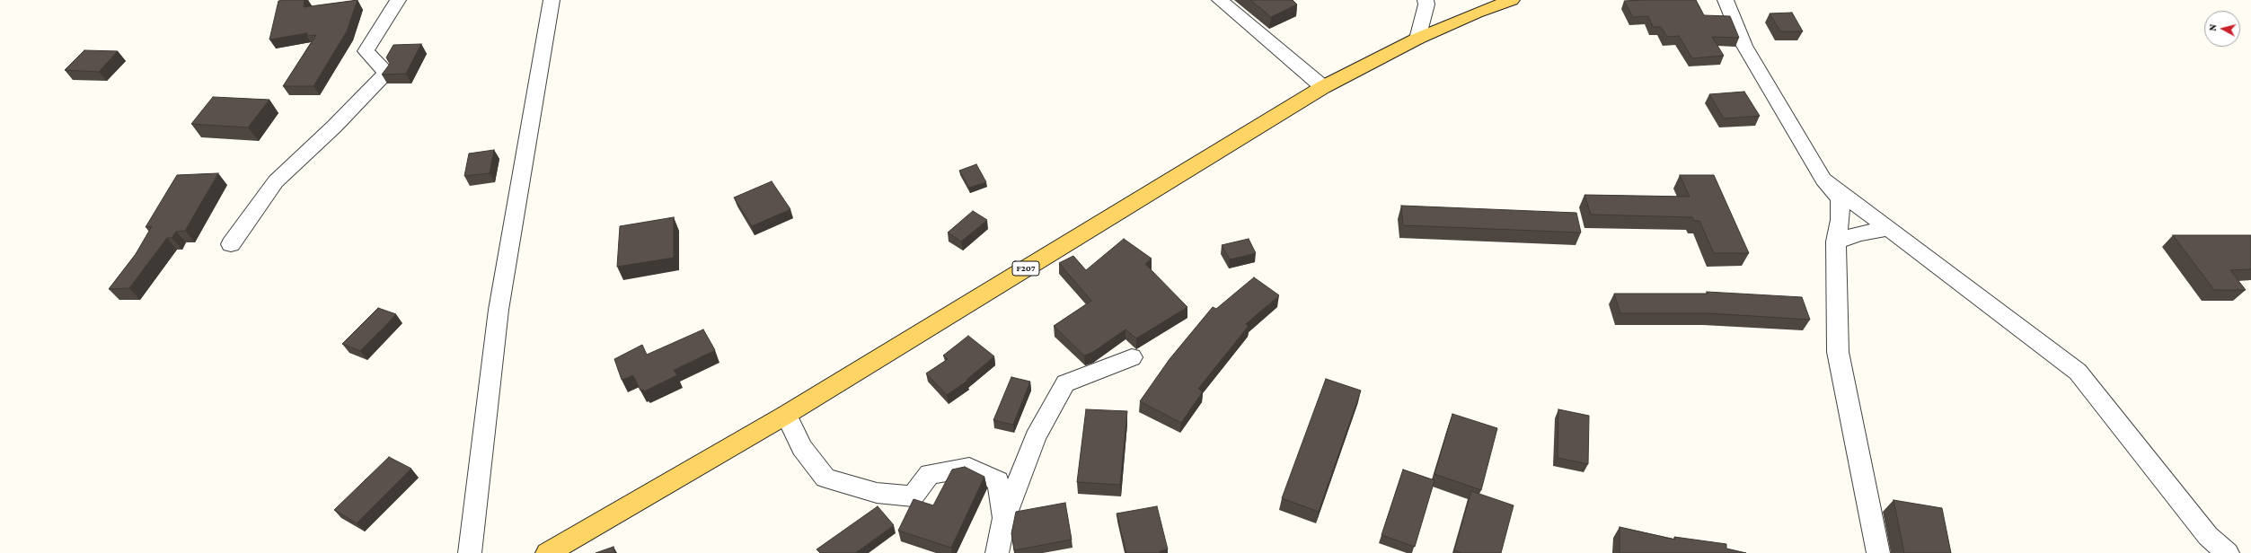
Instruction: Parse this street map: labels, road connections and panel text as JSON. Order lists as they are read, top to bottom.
{
  "streets": {
    "main road": ["F207"]
  },
  "north": "left"
}
